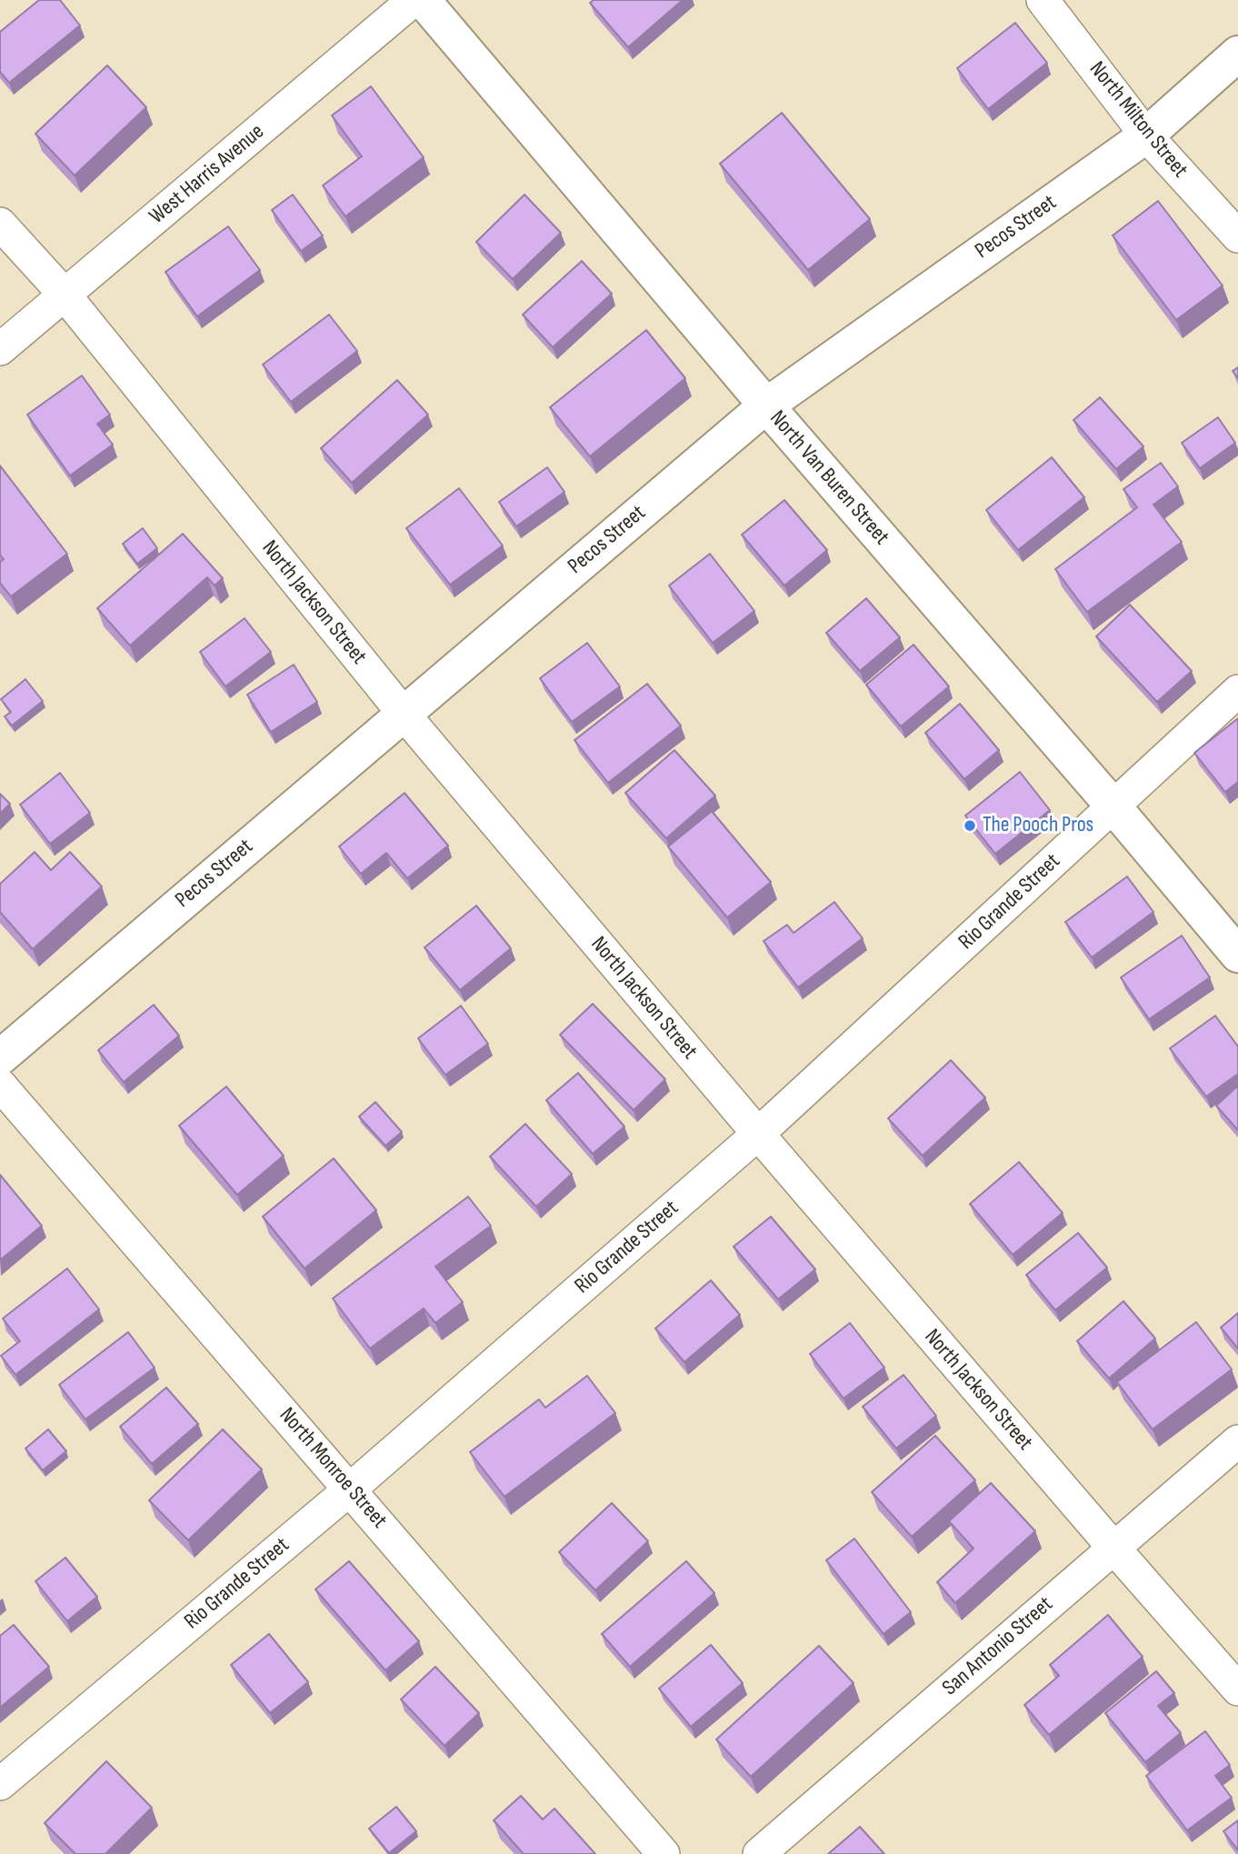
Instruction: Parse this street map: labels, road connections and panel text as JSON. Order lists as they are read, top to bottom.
{
  "streets": {
    "street": [
      "North Milton Street",
      "West Harris Avenue",
      "Pecos Street",
      "North Van Buren Street",
      "North Jackson Street",
      "Rio Grande Street",
      "North Monroe Street",
      "San Antonio Street"
    ]
  },
  "crossings": [
    ["North Milton Street", "Pecos Street"],
    ["West Harris Avenue", "North Jackson Street"],
    ["Pecos Street", "North Van Buren Street"],
    ["Pecos Street", "North Jackson Street"],
    ["North Van Buren Street", "Rio Grande Street"],
    ["North Jackson Street", "Rio Grande Street"],
    ["North Jackson Street", "San Antonio Street"],
    ["Rio Grande Street", "North Monroe Street"]
  ],
  "places": ["The Pooch Pros"]
}
